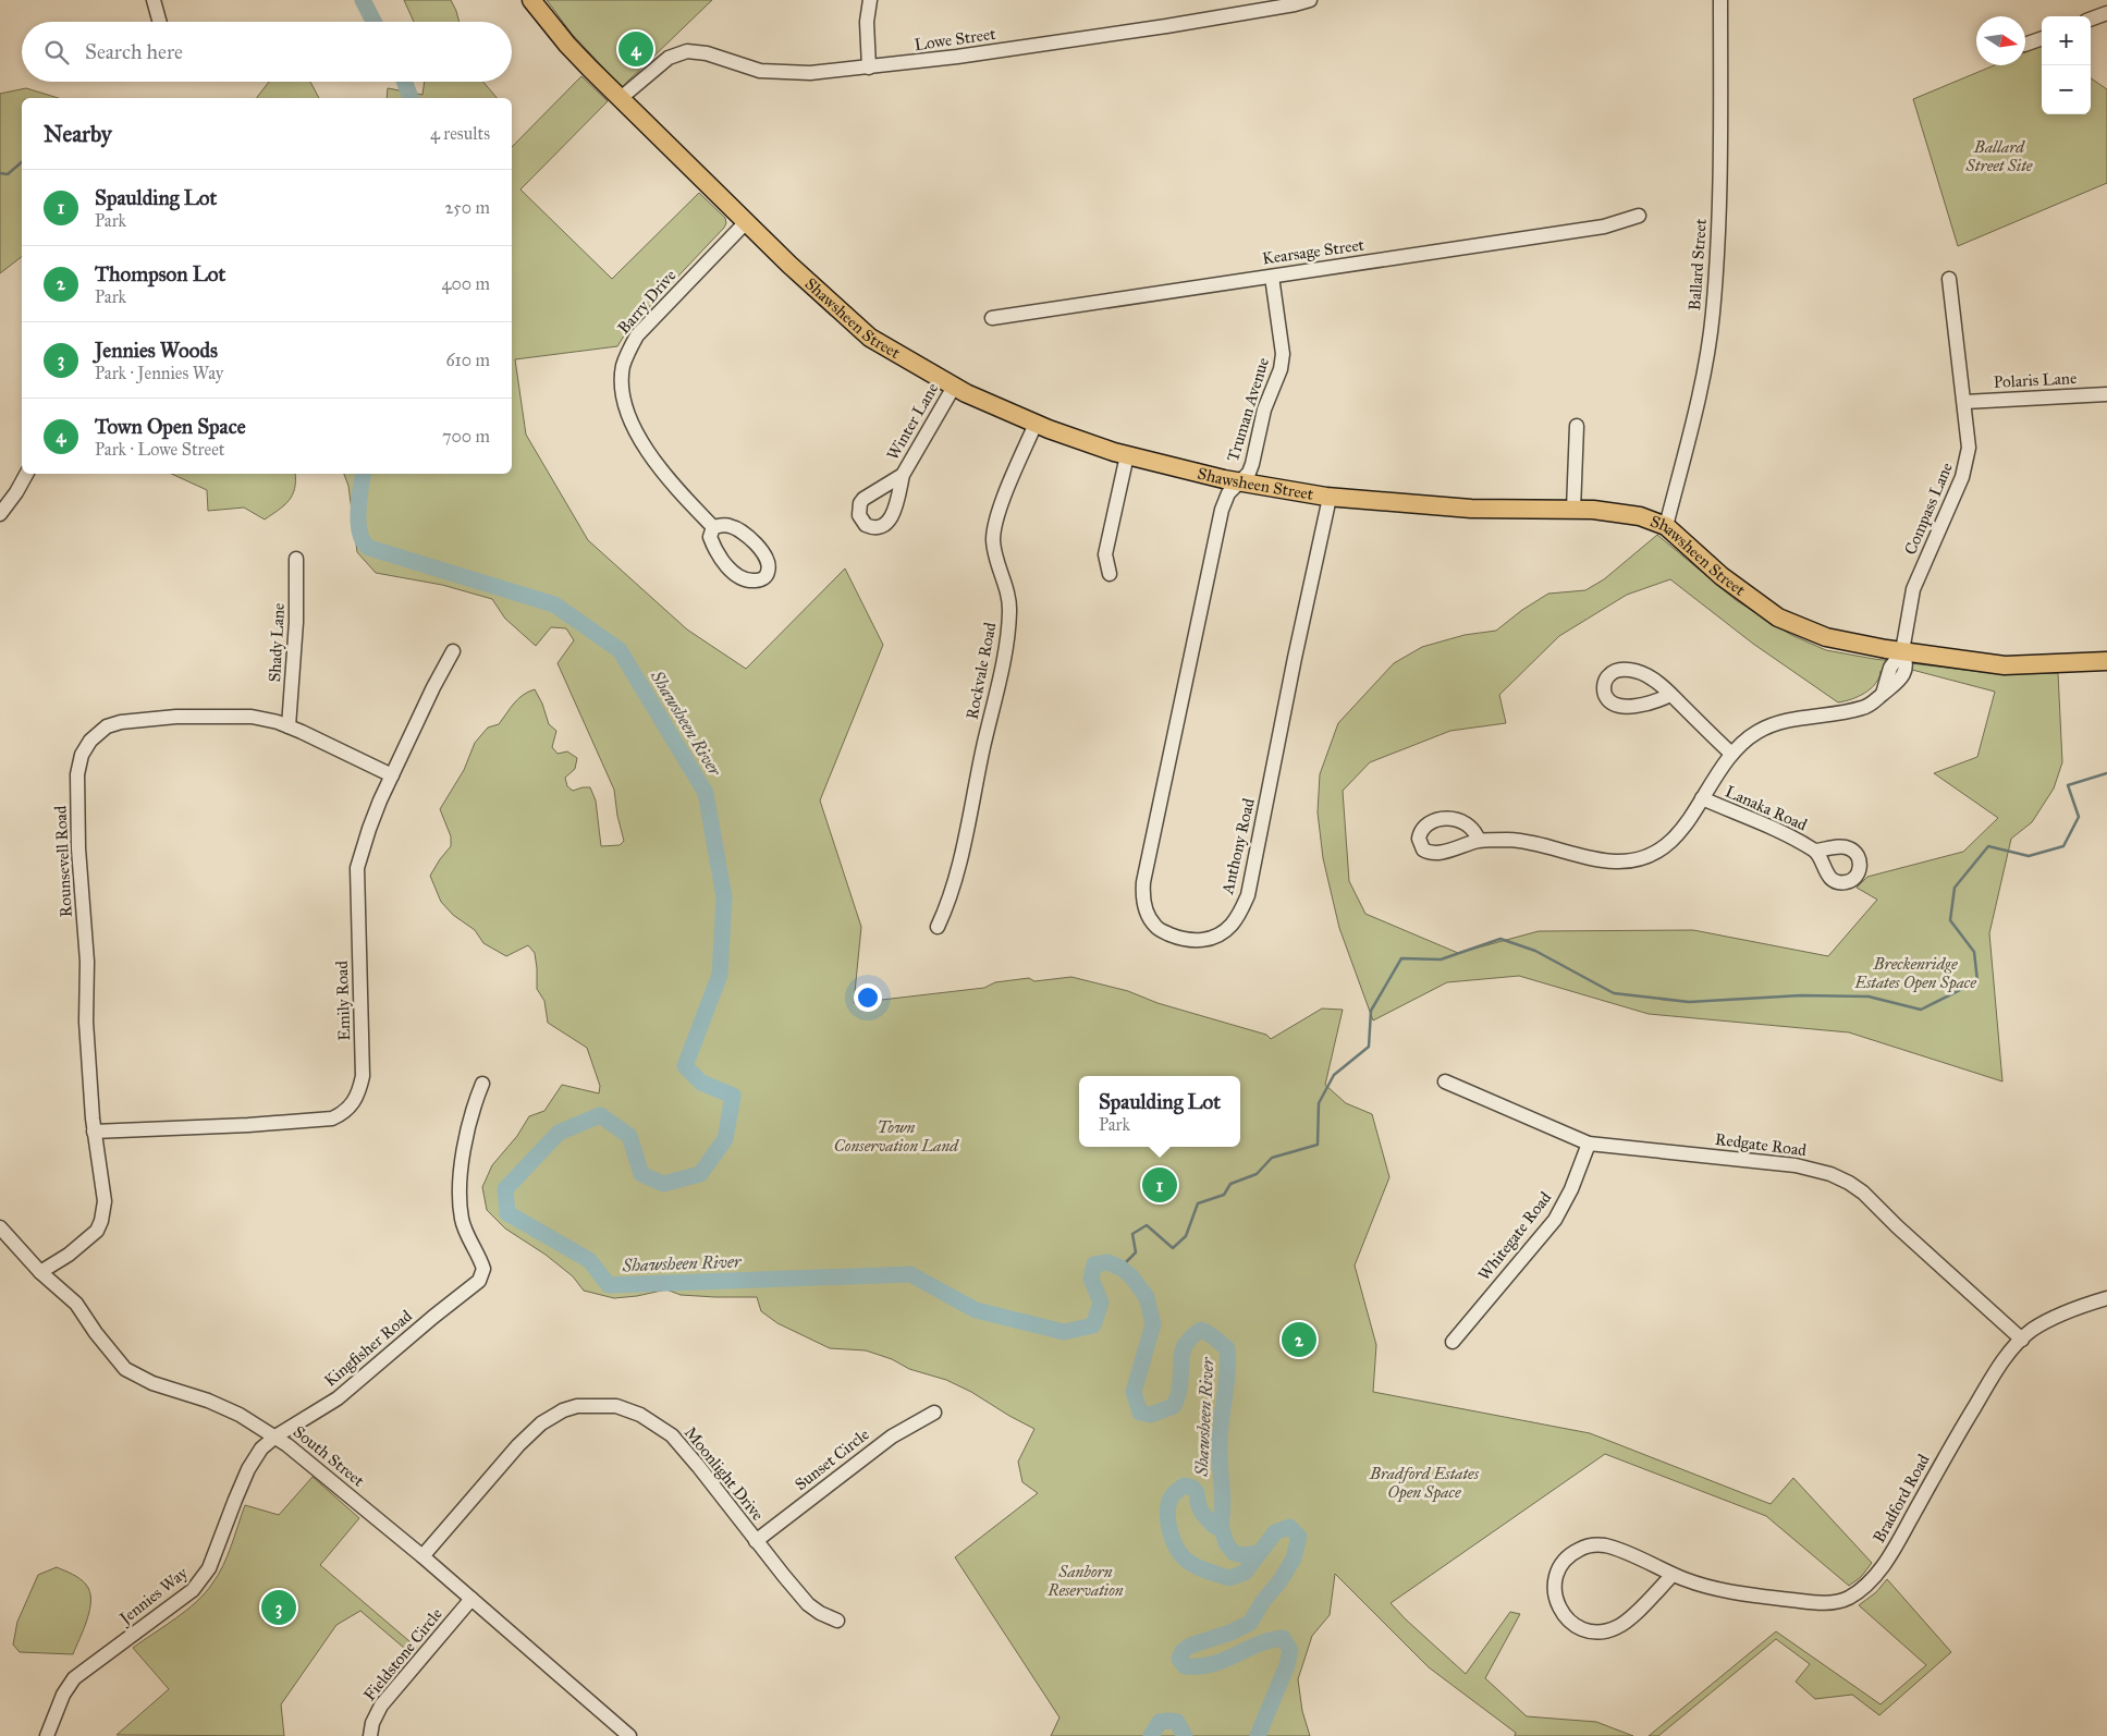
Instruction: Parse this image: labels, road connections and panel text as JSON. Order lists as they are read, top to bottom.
{
  "streets": {
    "main road": ["Shawsheen Street"],
    "street": [
      "Lowe Street",
      "Kearsage Street",
      "Ballard Street",
      "Barry Drive",
      "Polaris Lane",
      "Truman Avenue",
      "Winter Lane",
      "Compass Lane",
      "Shady Lane",
      "Rockvale Road",
      "Lanaka Road",
      "Anthony Road",
      "Rounsevell Road",
      "Emily Road",
      "Redgate Road",
      "Whitegate Road",
      "Kingfisher Road",
      "South Street",
      "Sunset Circle",
      "Moonlight Drive",
      "Bradford Road",
      "Jennies Way",
      "Fieldstone Circle"
    ]
  },
  "crossings": [
    ["Lowe Street", "Shawsheen Street"],
    ["Kearsage Street", "Truman Avenue"],
    ["Ballard Street", "Shawsheen Street"],
    ["Barry Drive", "Shawsheen Street"],
    ["Shawsheen Street", "Truman Avenue"],
    ["Shawsheen Street", "Winter Lane"],
    ["Shawsheen Street", "Compass Lane"],
    ["Shawsheen Street", "Rockvale Road"],
    ["Shawsheen Street", "Anthony Road"],
    ["Polaris Lane", "Compass Lane"],
    ["Truman Avenue", "Anthony Road"],
    ["Compass Lane", "Lanaka Road"],
    ["Shady Lane", "Rounsevell Road"],
    ["Rounsevell Road", "Emily Road"],
    ["Rounsevell Road", "South Street"],
    ["Redgate Road", "Whitegate Road"],
    ["Redgate Road", "Bradford Road"],
    ["Kingfisher Road", "South Street"],
    ["Kingfisher Road", "Jennies Way"],
    ["South Street", "Moonlight Drive"],
    ["South Street", "Jennies Way"],
    ["South Street", "Fieldstone Circle"],
    ["Sunset Circle", "Moonlight Drive"]
  ],
  "water": ["Shawsheen River"],
  "parks": [
    "Ballard Street Site",
    "Breckenridge Estates Open Space",
    "Town Conservation Land",
    "Bradford Estates Open Space",
    "Sanborn Reservation"
  ],
  "north": "right",
  "page": {
    "map_buttons": ["+", "−"],
    "search": "Search here",
    "pins": [
      "4",
      "1",
      "2",
      "3"
    ],
    "heading": ["Nearby", "4 results"],
    "list": [
      {
        "mark": "1",
        "name": "Spaulding Lot",
        "note": "Park",
        "value": "250 m"
      },
      {
        "mark": "2",
        "name": "Thompson Lot",
        "note": "Park",
        "value": "400 m"
      },
      {
        "mark": "3",
        "name": "Jennies Woods",
        "note": "Park · Jennies Way",
        "value": "610 m"
      },
      {
        "mark": "4",
        "name": "Town Open Space",
        "note": "Park · Lowe Street",
        "value": "700 m"
      }
    ],
    "popup": ["Spaulding Lot", "Park"]
  }
}
